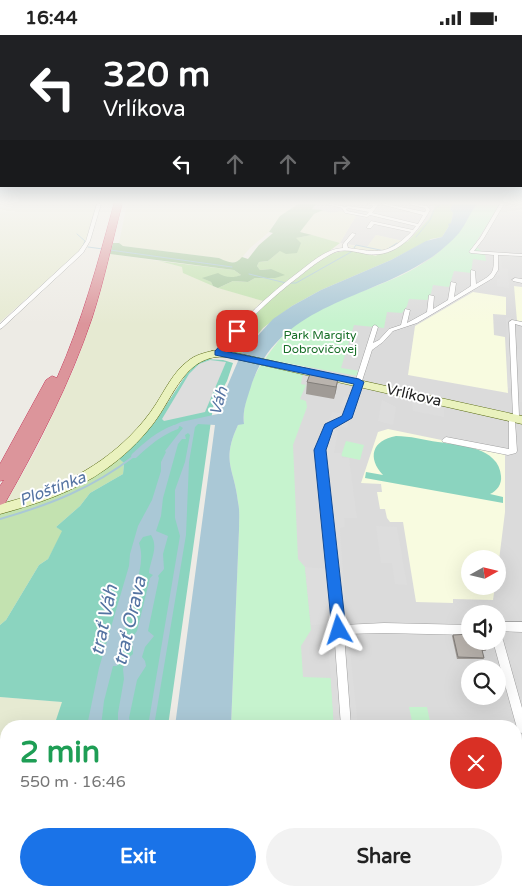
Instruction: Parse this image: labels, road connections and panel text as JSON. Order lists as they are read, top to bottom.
{
  "streets": {
    "street": ["Vrlíkova"]
  },
  "water": [
    "Váh",
    "Ploštínka",
    "trať Váh",
    "trať Orava"
  ],
  "parks": ["Park Margity Dobrovičovej"],
  "north": "right",
  "page": {
    "status": "16:44",
    "turn": ["320 m", "Vrlíkova"],
    "heading": ["2 min", "550 m · 16:46"],
    "buttons": ["Exit", "Share"]
  }
}
